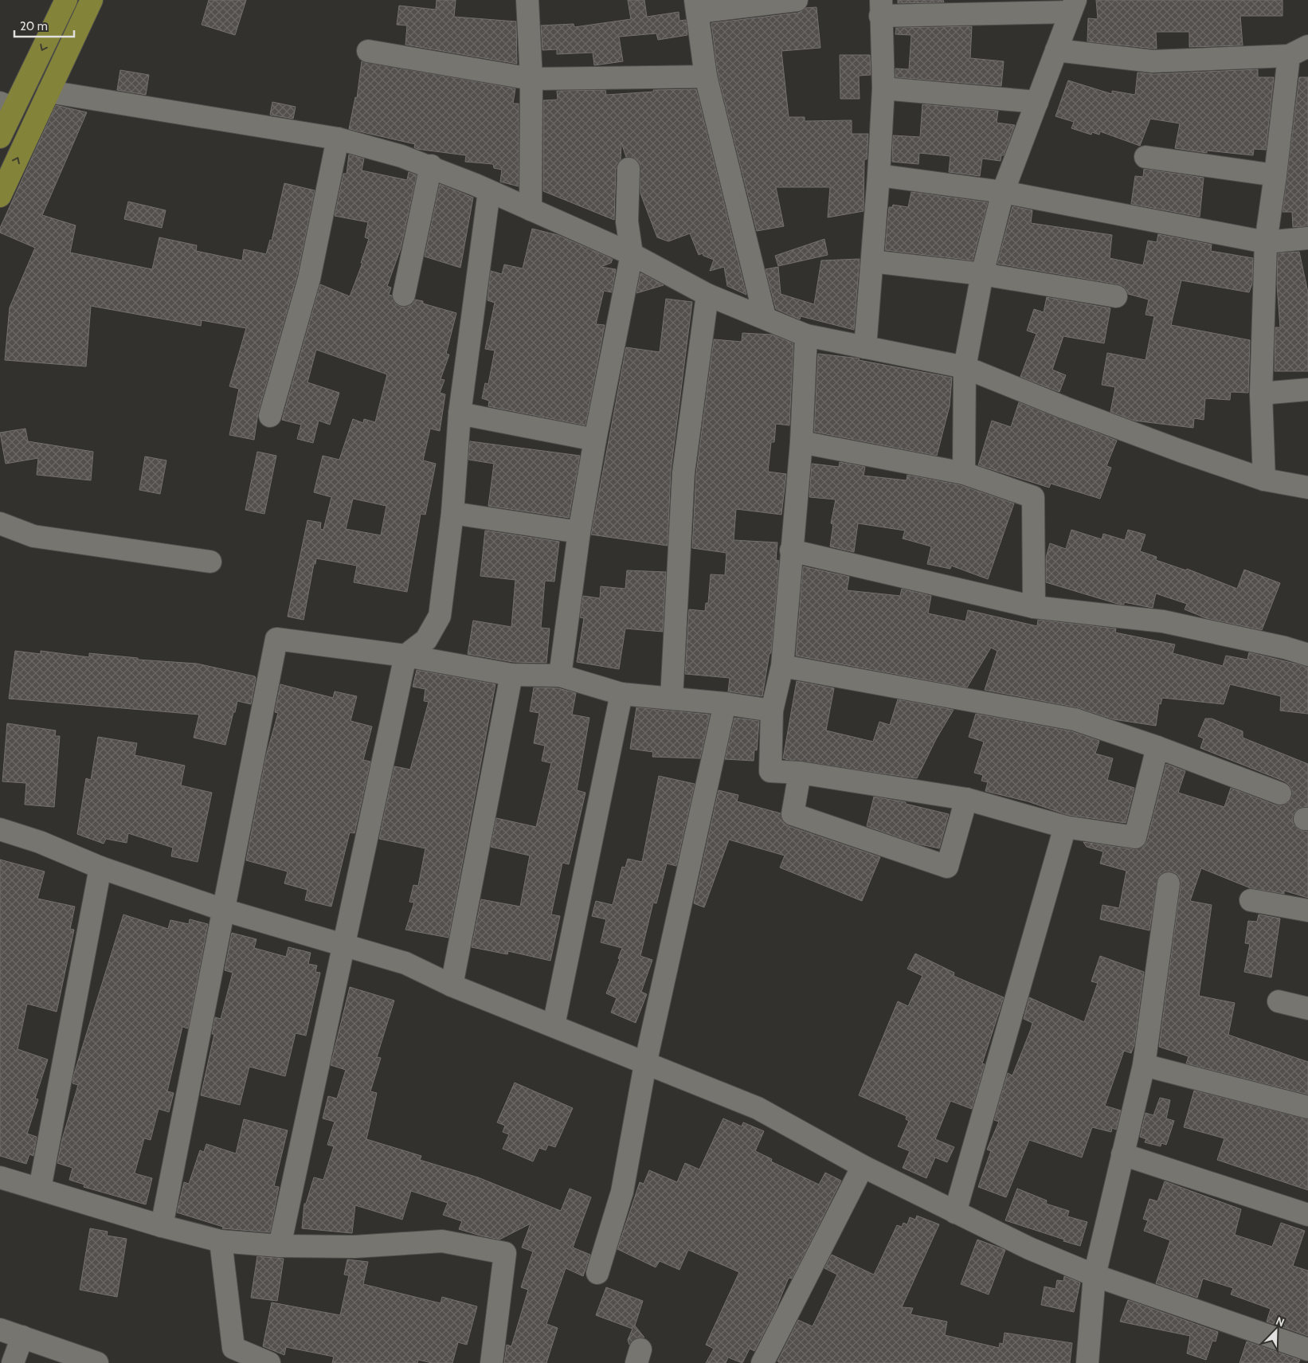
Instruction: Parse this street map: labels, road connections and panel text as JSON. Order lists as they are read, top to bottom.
{
  "scale_bar": "20 m",
  "north": "top right"
}
